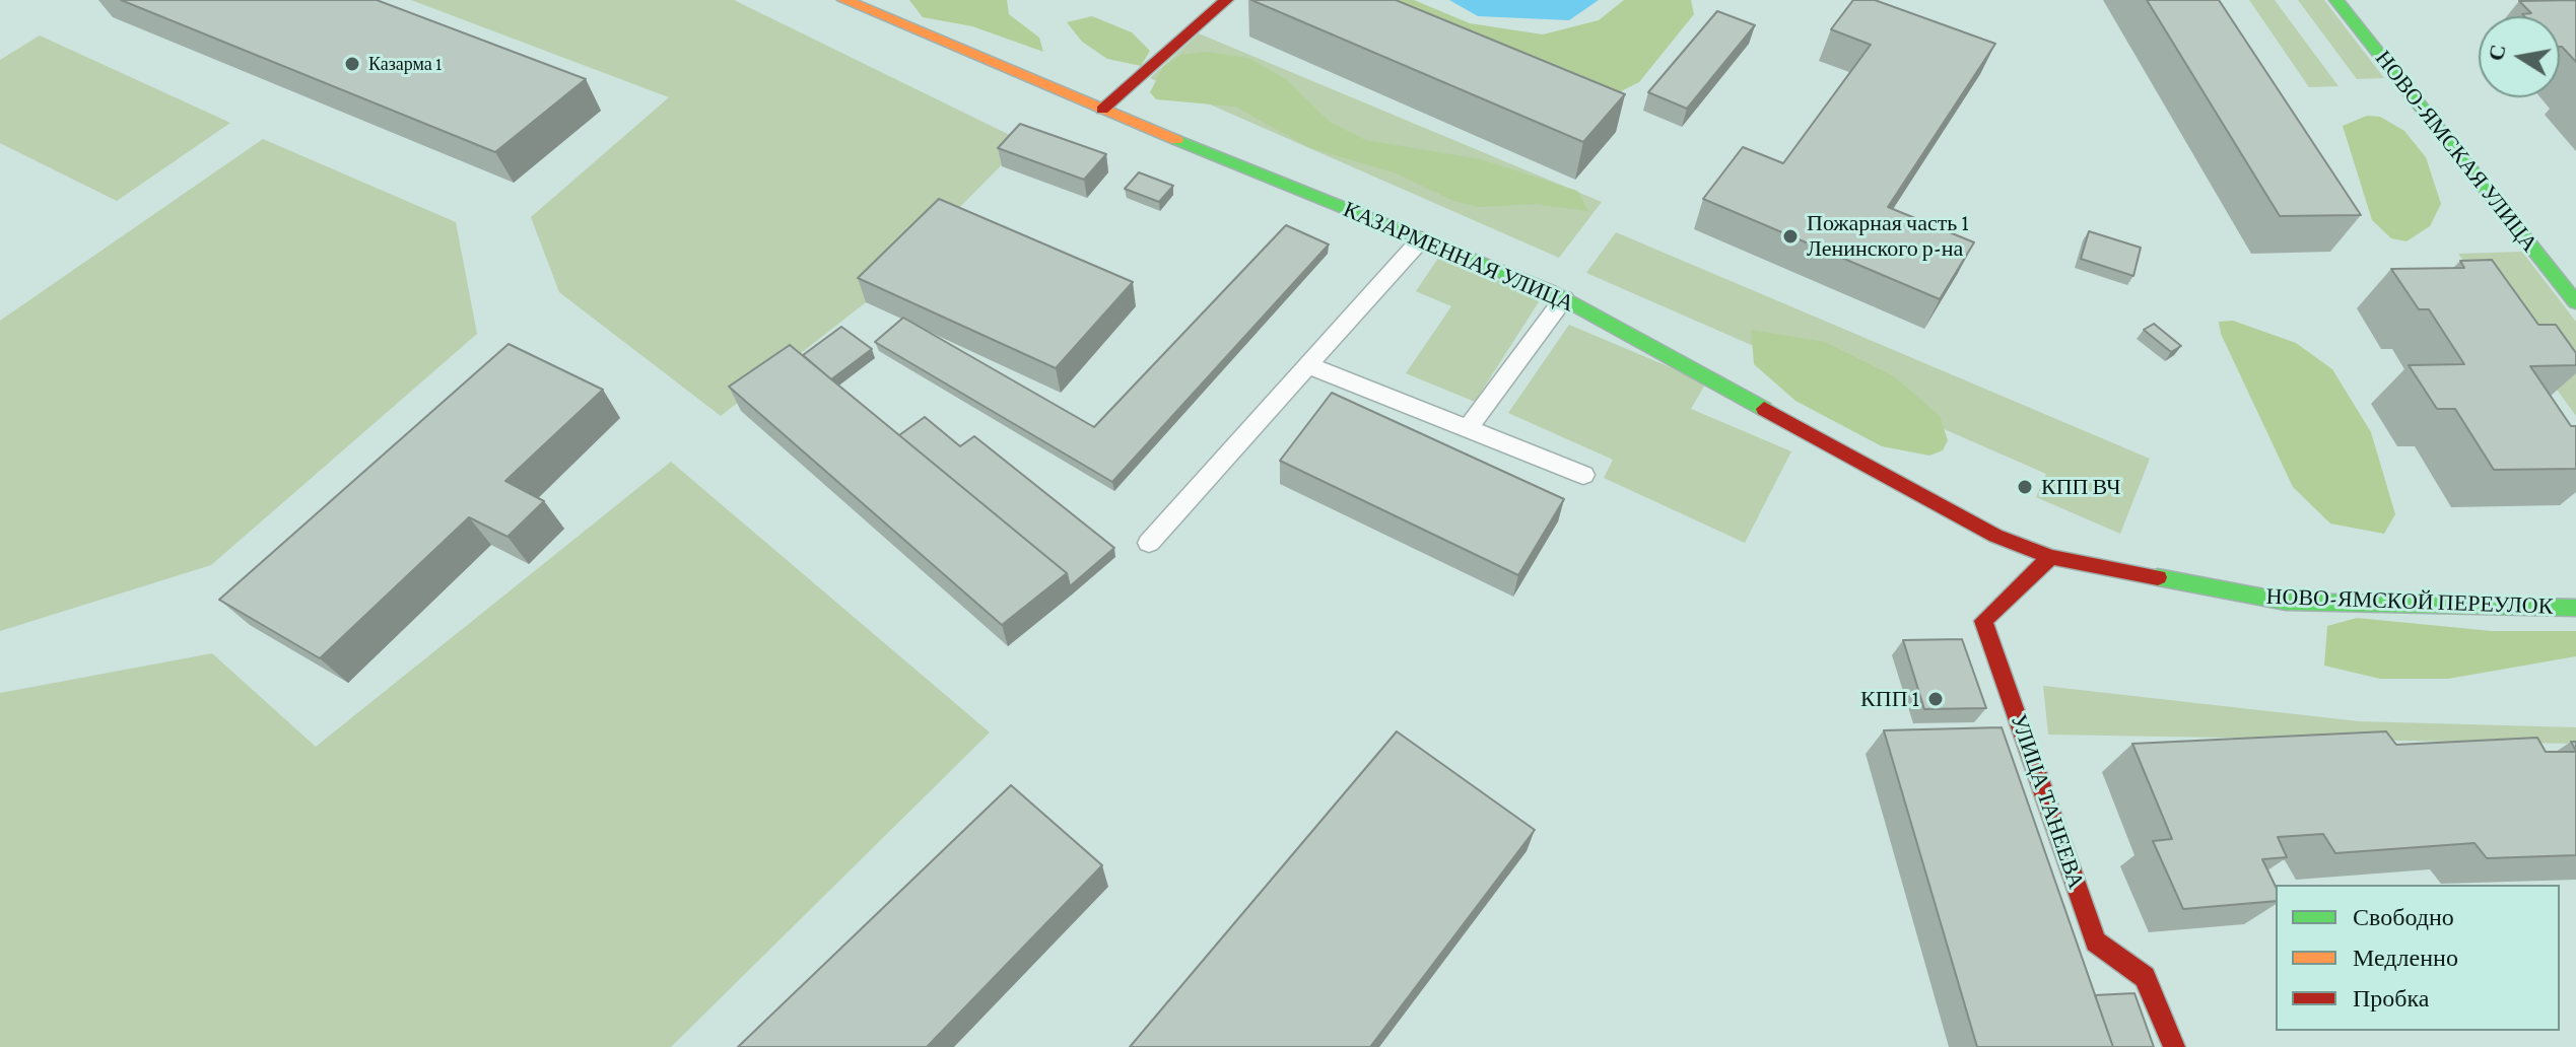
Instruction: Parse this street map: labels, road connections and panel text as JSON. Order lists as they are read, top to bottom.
{
  "streets": {
    "street": [
      "НОВО-ЯМСКАЯ УЛИЦА",
      "КАЗАРМЕННАЯ УЛИЦА",
      "НОВО-ЯМСКОЙ ПЕРЕУЛОК",
      "УЛИЦА ТАНЕЕВА"
    ]
  },
  "crossings": [
    ["КАЗАРМЕННАЯ УЛИЦА", "НОВО-ЯМСКОЙ ПЕРЕУЛОК"],
    ["КАЗАРМЕННАЯ УЛИЦА", "УЛИЦА ТАНЕЕВА"],
    ["НОВО-ЯМСКОЙ ПЕРЕУЛОК", "УЛИЦА ТАНЕЕВА"]
  ],
  "places": [
    "Казарма 1",
    "Пожарная часть 1 Ленинского р-на",
    "КПП ВЧ",
    "КПП 1"
  ],
  "legend": ["Свободно", "Медленно", "Пробка"],
  "north": "left"
}
